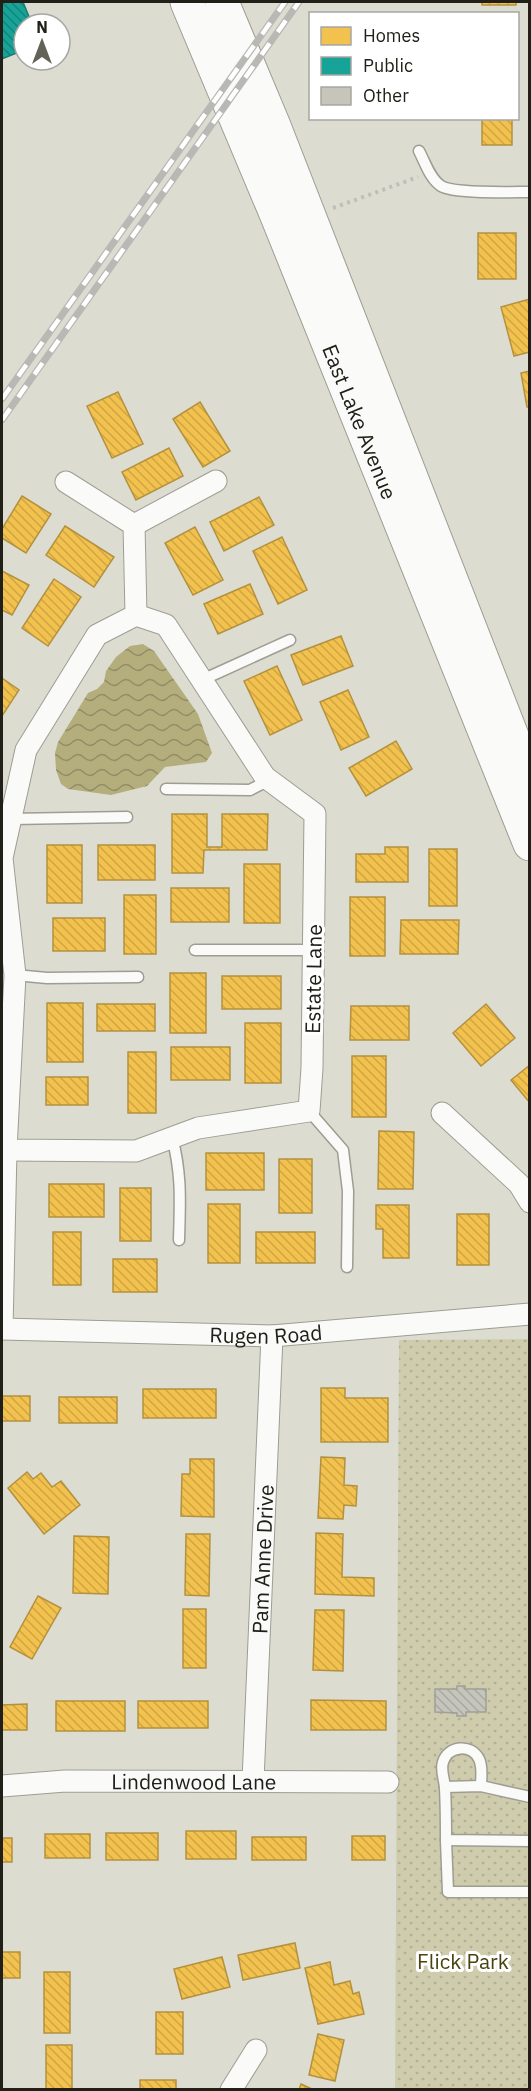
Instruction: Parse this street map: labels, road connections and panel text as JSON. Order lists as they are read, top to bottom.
{
  "streets": {
    "main road": ["East Lake Avenue"],
    "street": [
      "Estate Lane",
      "Rugen Road",
      "Pam Anne Drive",
      "Lindenwood Lane"
    ]
  },
  "crossings": [
    ["Rugen Road", "Pam Anne Drive"],
    ["Pam Anne Drive", "Lindenwood Lane"]
  ],
  "parks": ["Flick Park"],
  "legend": ["Homes", "Public", "Other"],
  "north": "top"
}
